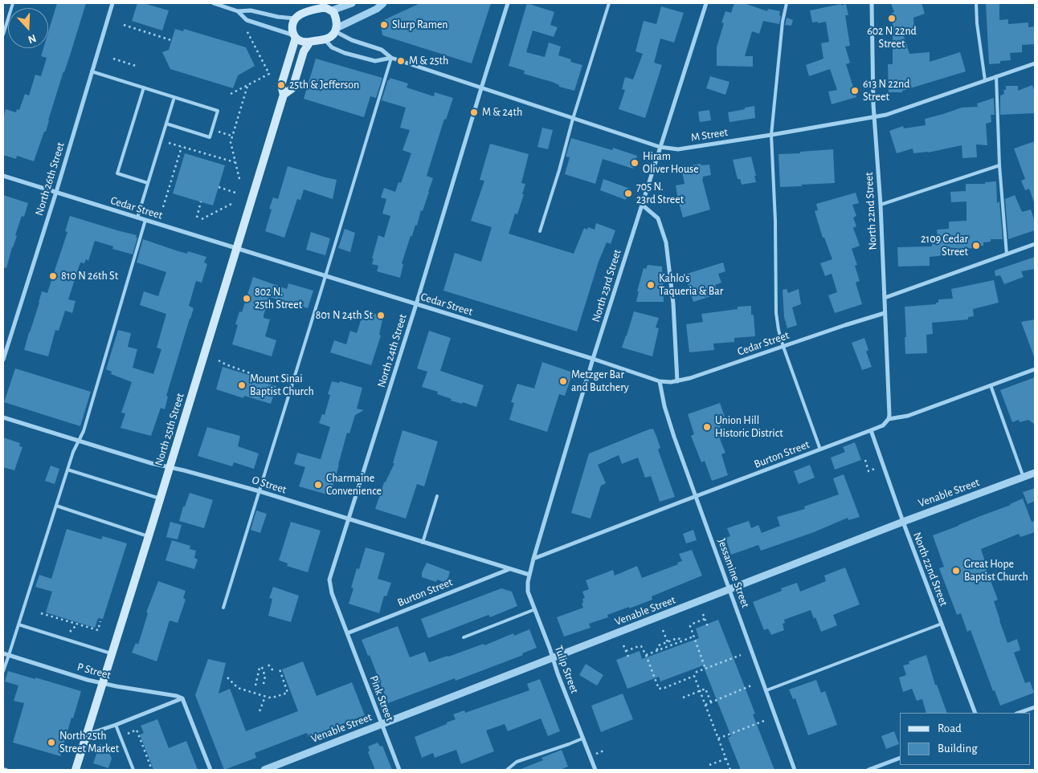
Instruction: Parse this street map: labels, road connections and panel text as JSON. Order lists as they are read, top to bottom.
{
  "streets": {
    "main road": ["North 25th Street"],
    "street": [
      "M Street",
      "North 26th Street",
      "Cedar Street",
      "North 22nd Street",
      "North 23rd Street",
      "North 24th Street",
      "Burton Street",
      "O Street",
      "Venable Street",
      "Jessamine Street",
      "Tulip Street",
      "P Street",
      "Pink Street"
    ]
  },
  "crossings": [
    ["M Street", "North 22nd Street"],
    ["M Street", "North 23rd Street"],
    ["M Street", "North 24th Street"],
    ["M Street", "North 25th Street"],
    ["North 26th Street", "Cedar Street"],
    ["Cedar Street", "North 22nd Street"],
    ["Cedar Street", "North 23rd Street"],
    ["Cedar Street", "North 24th Street"],
    ["Cedar Street", "North 25th Street"],
    ["Cedar Street", "Jessamine Street"],
    ["North 22nd Street", "Burton Street"],
    ["North 22nd Street", "Venable Street"],
    ["North 23rd Street", "Burton Street"],
    ["North 23rd Street", "O Street"],
    ["North 23rd Street", "Tulip Street"],
    ["North 24th Street", "Burton Street"],
    ["North 24th Street", "O Street"],
    ["North 24th Street", "Pink Street"],
    ["North 25th Street", "O Street"],
    ["North 25th Street", "P Street"],
    ["Burton Street", "O Street"],
    ["Burton Street", "Jessamine Street"],
    ["Burton Street", "Pink Street"],
    ["O Street", "Tulip Street"],
    ["Venable Street", "Jessamine Street"],
    ["Venable Street", "Tulip Street"],
    ["Venable Street", "Pink Street"]
  ],
  "places": [
    "602 N 22nd Street",
    "Slurp Ramen",
    "M & 25th",
    "25th & Jefferson",
    "613 N 22nd Street",
    "M & 24th",
    "Hiram Oliver House",
    "705 N. 23rd Street",
    "2109 Cedar Street",
    "810 N 26th St",
    "Kahlo's Taqueria & Bar",
    "802 N. 25th Street",
    "801 N 24th St",
    "Metzger Bar and Butchery",
    "Mount Sinai Baptist Church",
    "Union Hill Historic District",
    "Charmaine Convenience",
    "Great Hope Baptist Church",
    "North 25th Street Market"
  ],
  "legend": ["Road", "Building"],
  "north": "bottom"
}
